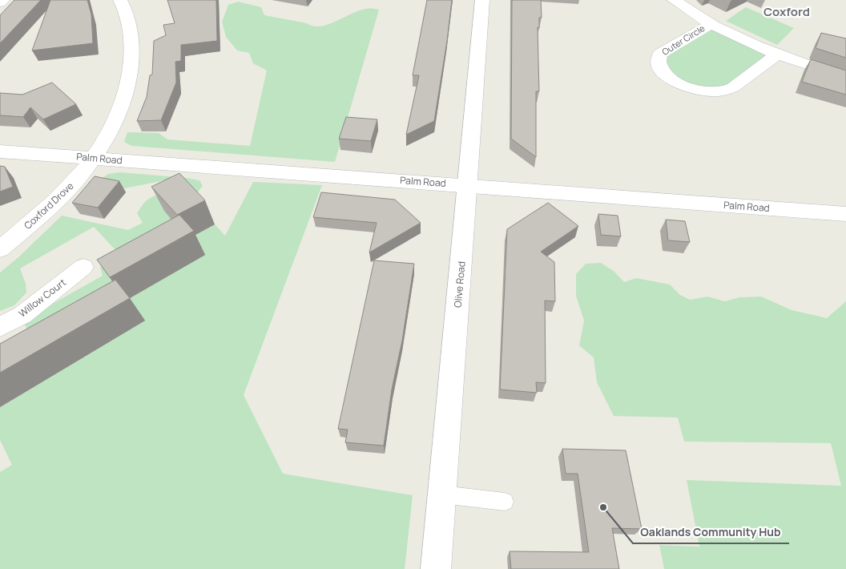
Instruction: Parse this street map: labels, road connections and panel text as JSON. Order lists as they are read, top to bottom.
{
  "streets": {
    "street": [
      "Outer Circle",
      "Palm Road",
      "Coxford Drove",
      "Olive Road",
      "Willow Court"
    ]
  },
  "crossings": [
    ["Palm Road", "Coxford Drove"],
    ["Palm Road", "Olive Road"]
  ],
  "districts": ["Coxford"],
  "places": ["Oaklands Community Hub"]
}
